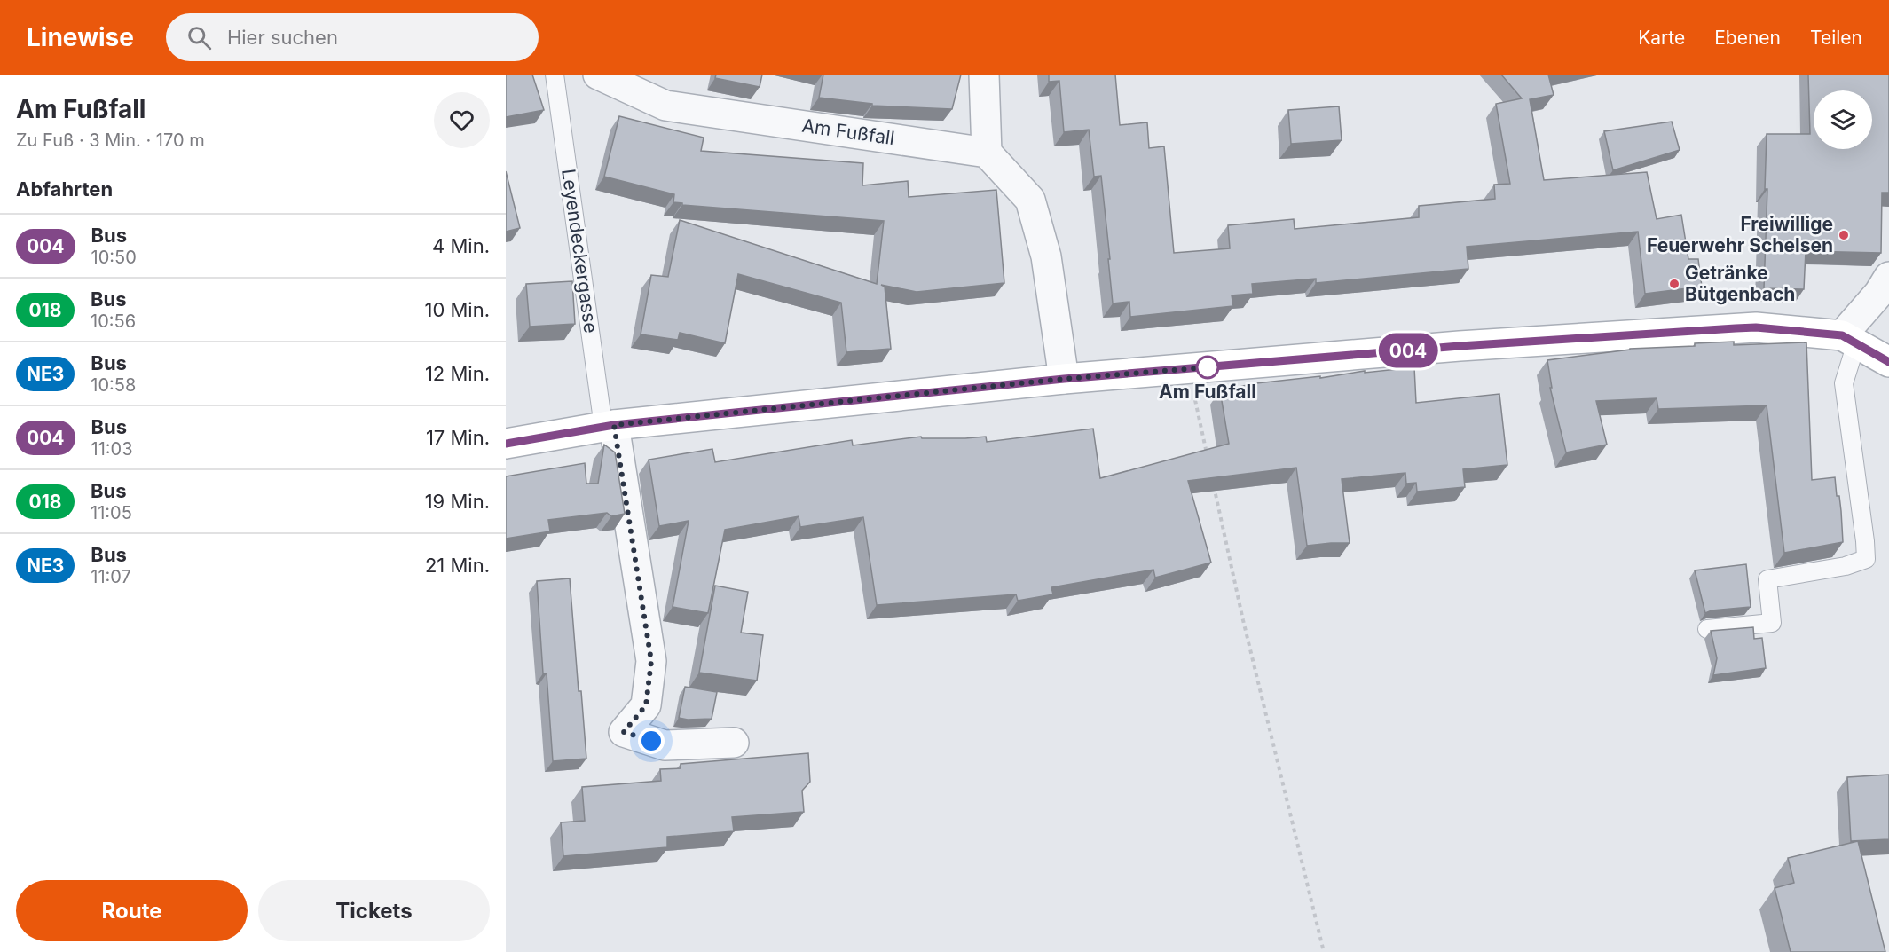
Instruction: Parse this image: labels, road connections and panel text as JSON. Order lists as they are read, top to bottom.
{
  "streets": {
    "street": ["Am Fußfall"],
    "lane": ["Leyendeckergasse"]
  },
  "places": ["Freiwillige Feuerwehr Schelsen", "Getränke Bütgenbach", "Am Fußfall"],
  "lines": ["bus line 004"],
  "page": {
    "header": "Linewise",
    "search": "Hier suchen",
    "nav": ["Karte", "Ebenen", "Teilen"],
    "heading": [
      ["Am Fußfall", "Zu Fuß · 3 Min. · 170 m"],
      "Abfahrten"
    ],
    "on_map": "004",
    "list": [
      {
        "mark": "004",
        "name": "Bus",
        "note": "10:50",
        "value": "4 Min."
      },
      {
        "mark": "018",
        "name": "Bus",
        "note": "10:56",
        "value": "10 Min."
      },
      {
        "mark": "NE3",
        "name": "Bus",
        "note": "10:58",
        "value": "12 Min."
      },
      {
        "mark": "004",
        "name": "Bus",
        "note": "11:03",
        "value": "17 Min."
      },
      {
        "mark": "018",
        "name": "Bus",
        "note": "11:05",
        "value": "19 Min."
      },
      {
        "mark": "NE3",
        "name": "Bus",
        "note": "11:07",
        "value": "21 Min."
      }
    ],
    "buttons": ["Route", "Tickets"]
  }
}
